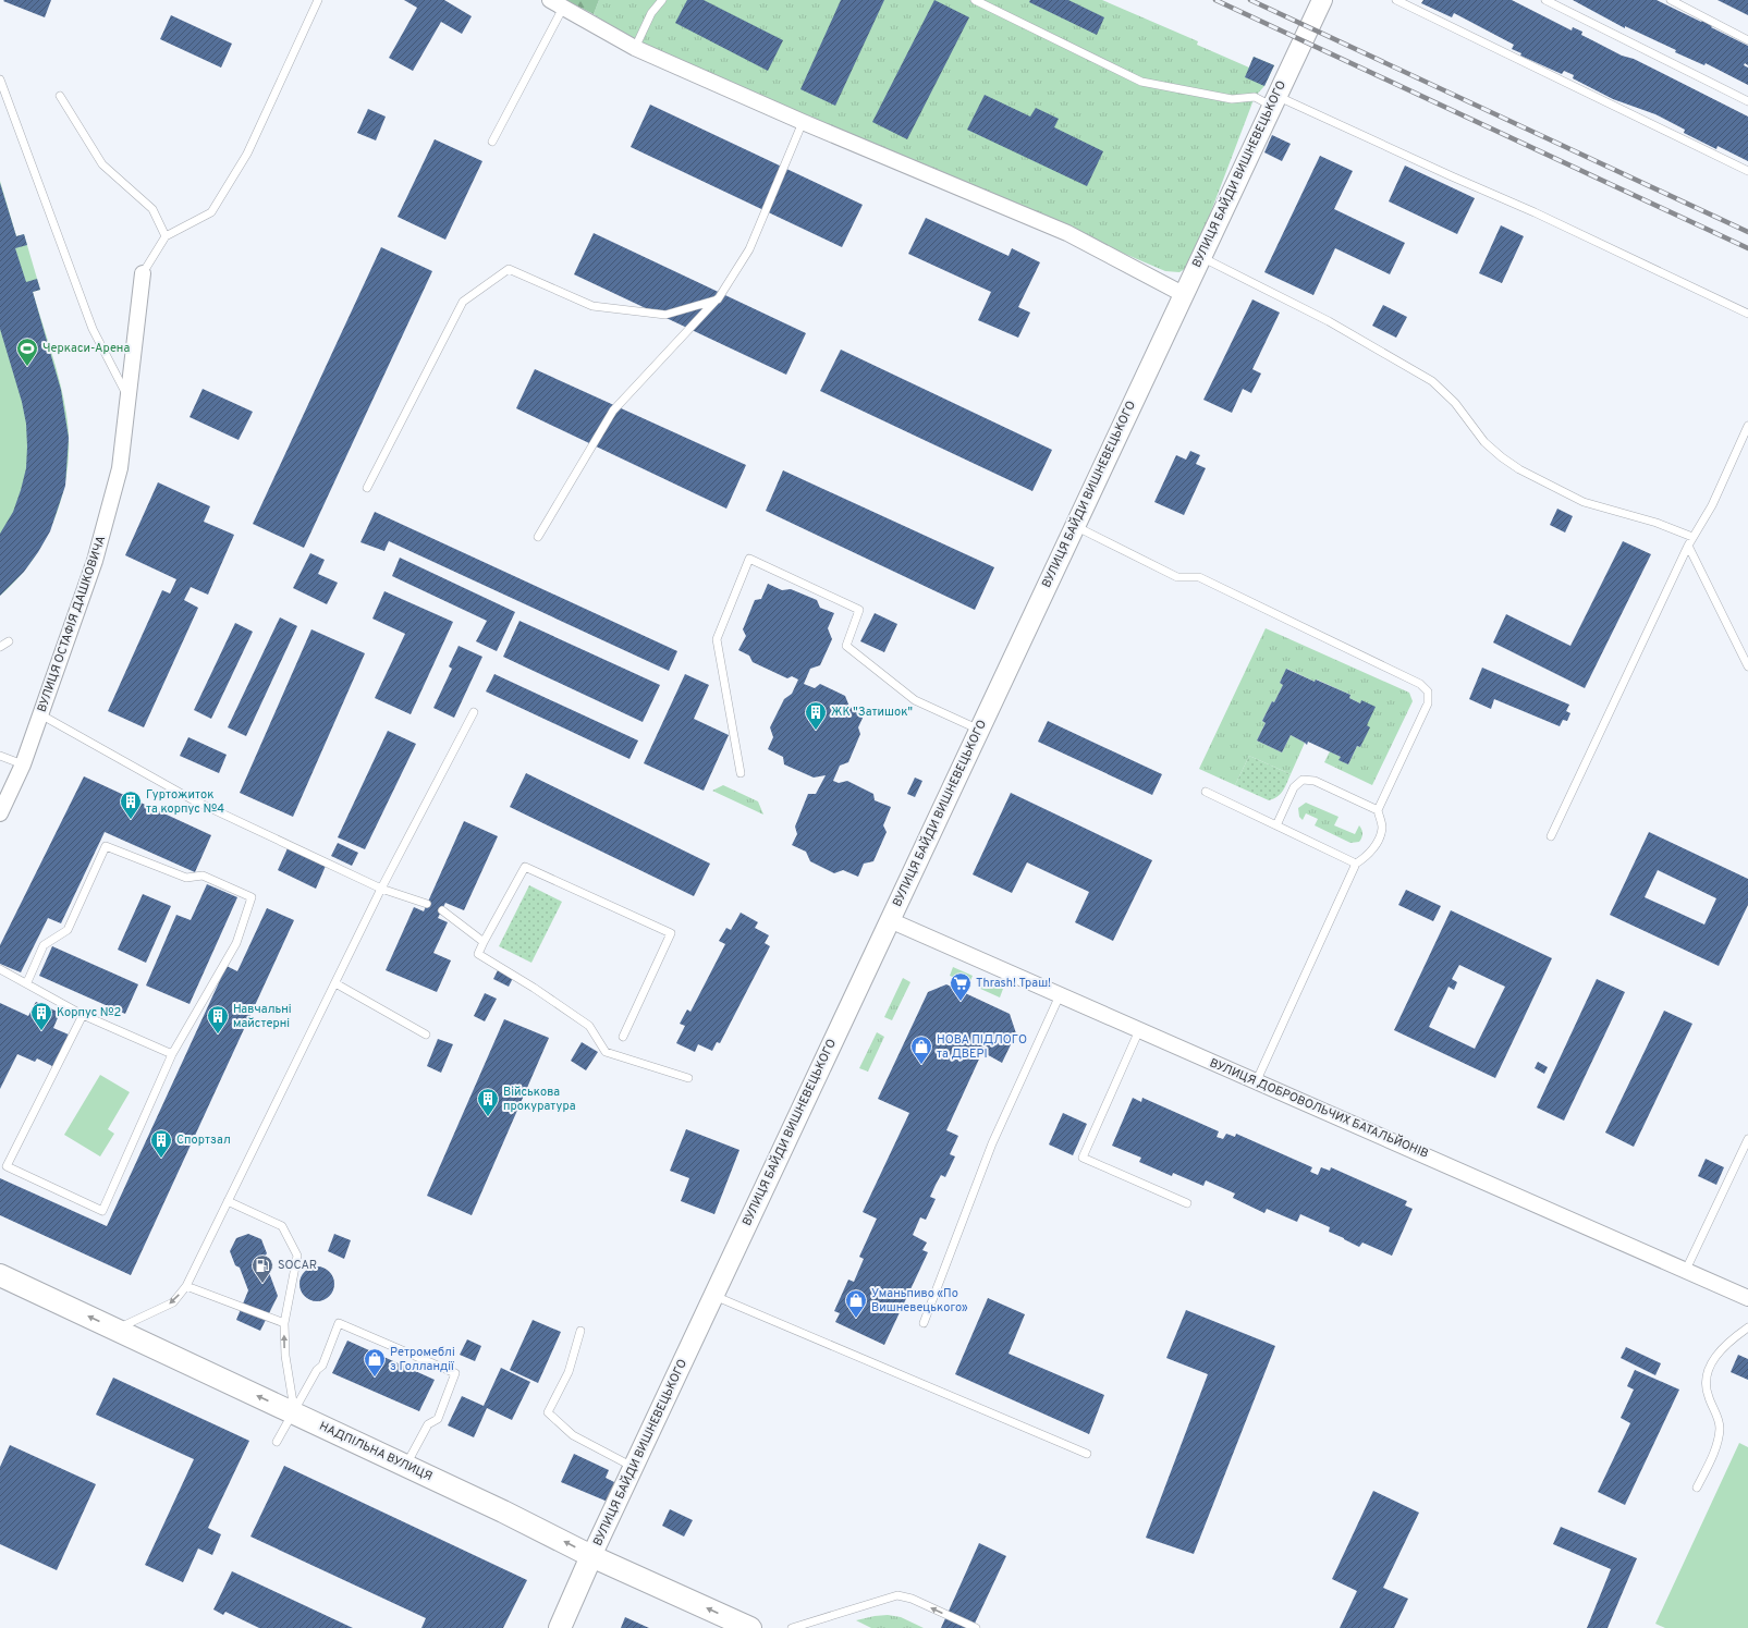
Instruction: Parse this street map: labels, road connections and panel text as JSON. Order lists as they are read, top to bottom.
{
  "streets": {
    "main road": ["ВУЛИЦЯ БАЙДИ ВИШНЕВЕЦЬКОГО", "НАДПІЛЬНА ВУЛИЦЯ"],
    "street": ["ВУЛИЦЯ ОСТАФІЯ ДАШКОВИЧА", "ВУЛИЦЯ ДОБРОВОЛЬЧИХ БАТАЛЬЙОНІВ"]
  },
  "crossings": [
    ["ВУЛИЦЯ БАЙДИ ВИШНЕВЕЦЬКОГО", "ВУЛИЦЯ ДОБРОВОЛЬЧИХ БАТАЛЬЙОНІВ"],
    ["ВУЛИЦЯ БАЙДИ ВИШНЕВЕЦЬКОГО", "НАДПІЛЬНА ВУЛИЦЯ"]
  ],
  "one_way": ["НАДПІЛЬНА ВУЛИЦЯ"],
  "places": {
    "sports": ["Черкаси-Арена"],
    "building": [
      "ЖК \"Затишок\"",
      "Гуртожиток та корпус №4",
      "Корпус №2",
      "Навчальні майстерні",
      "Військова прокуратура",
      "Спортзал"
    ],
    "supermarket": ["Thrash! Траш!"],
    "shop": ["НОВА ПІДЛОГО та ДВЕРІ", "Уманьпиво «По Вишневецького»", "Ретромеблі з Голландії"],
    "fuel station": ["SOCAR"]
  }
}
